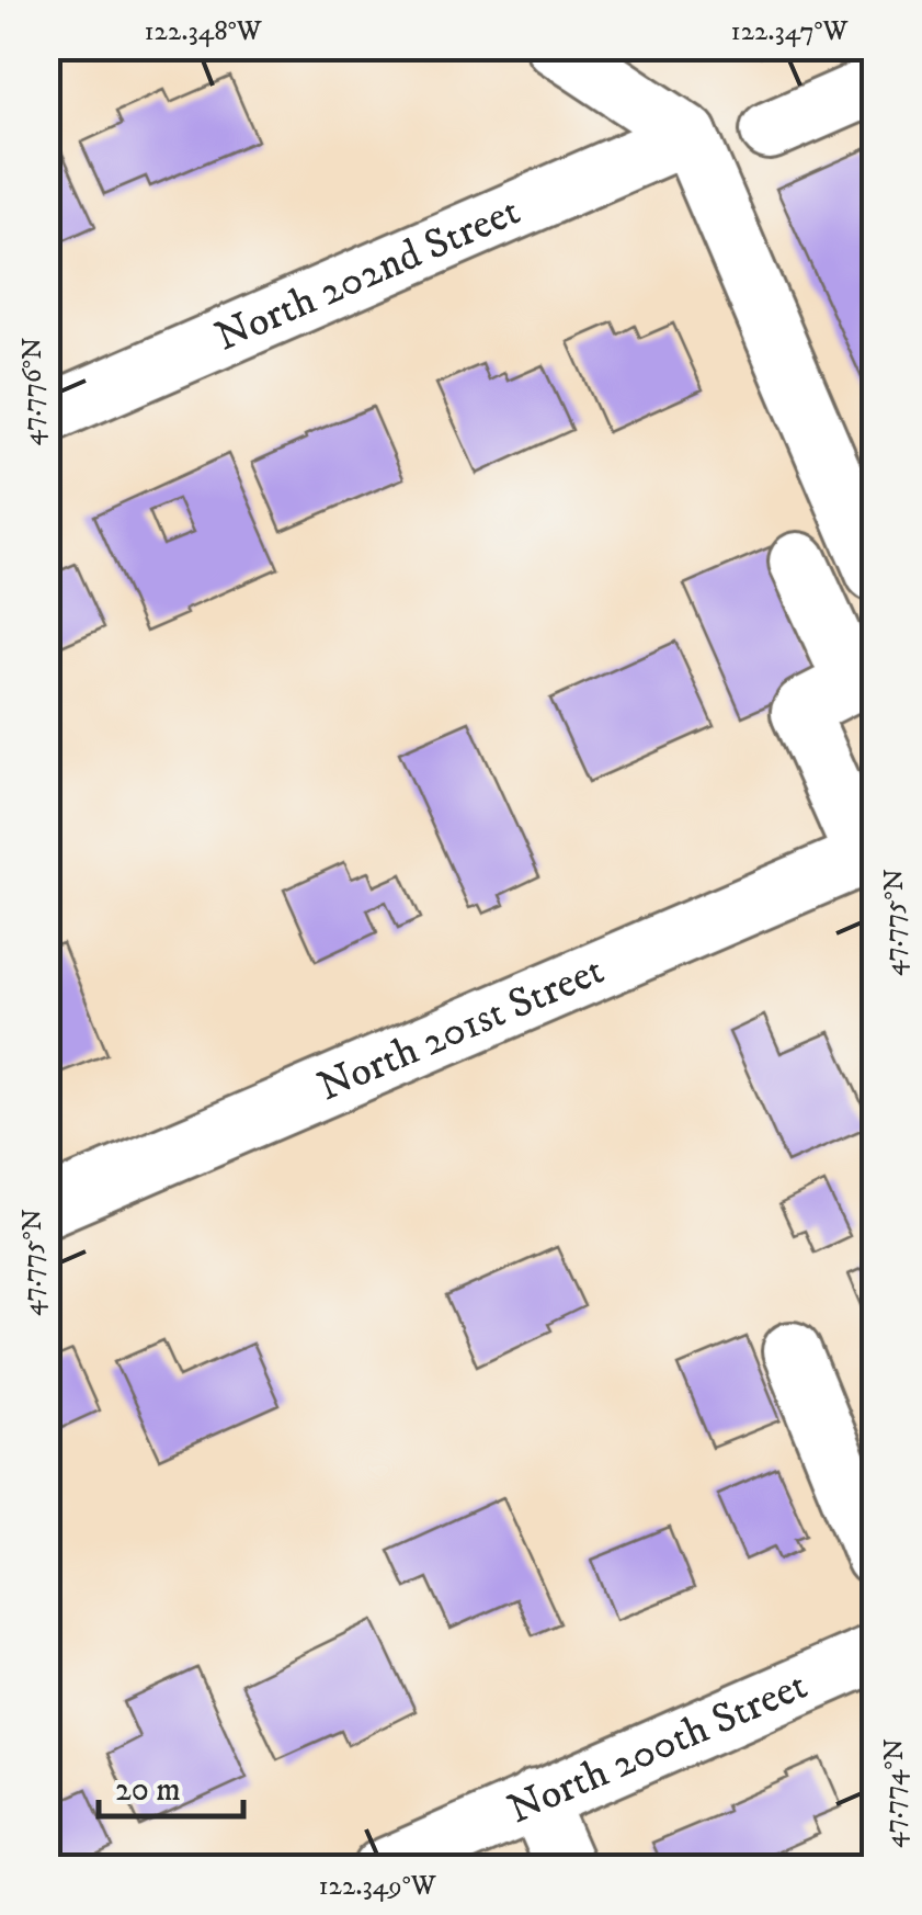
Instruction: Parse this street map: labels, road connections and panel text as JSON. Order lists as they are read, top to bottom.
{
  "streets": {
    "street": ["North 202nd Street", "North 201st Street", "North 200th Street"]
  },
  "scale_bar": "20 m",
  "coordinates": [
    "122.348°W",
    "122.347°W",
    "47.776°N",
    "47.775°N",
    "47.774°N",
    "122.349°W"
  ]
}
